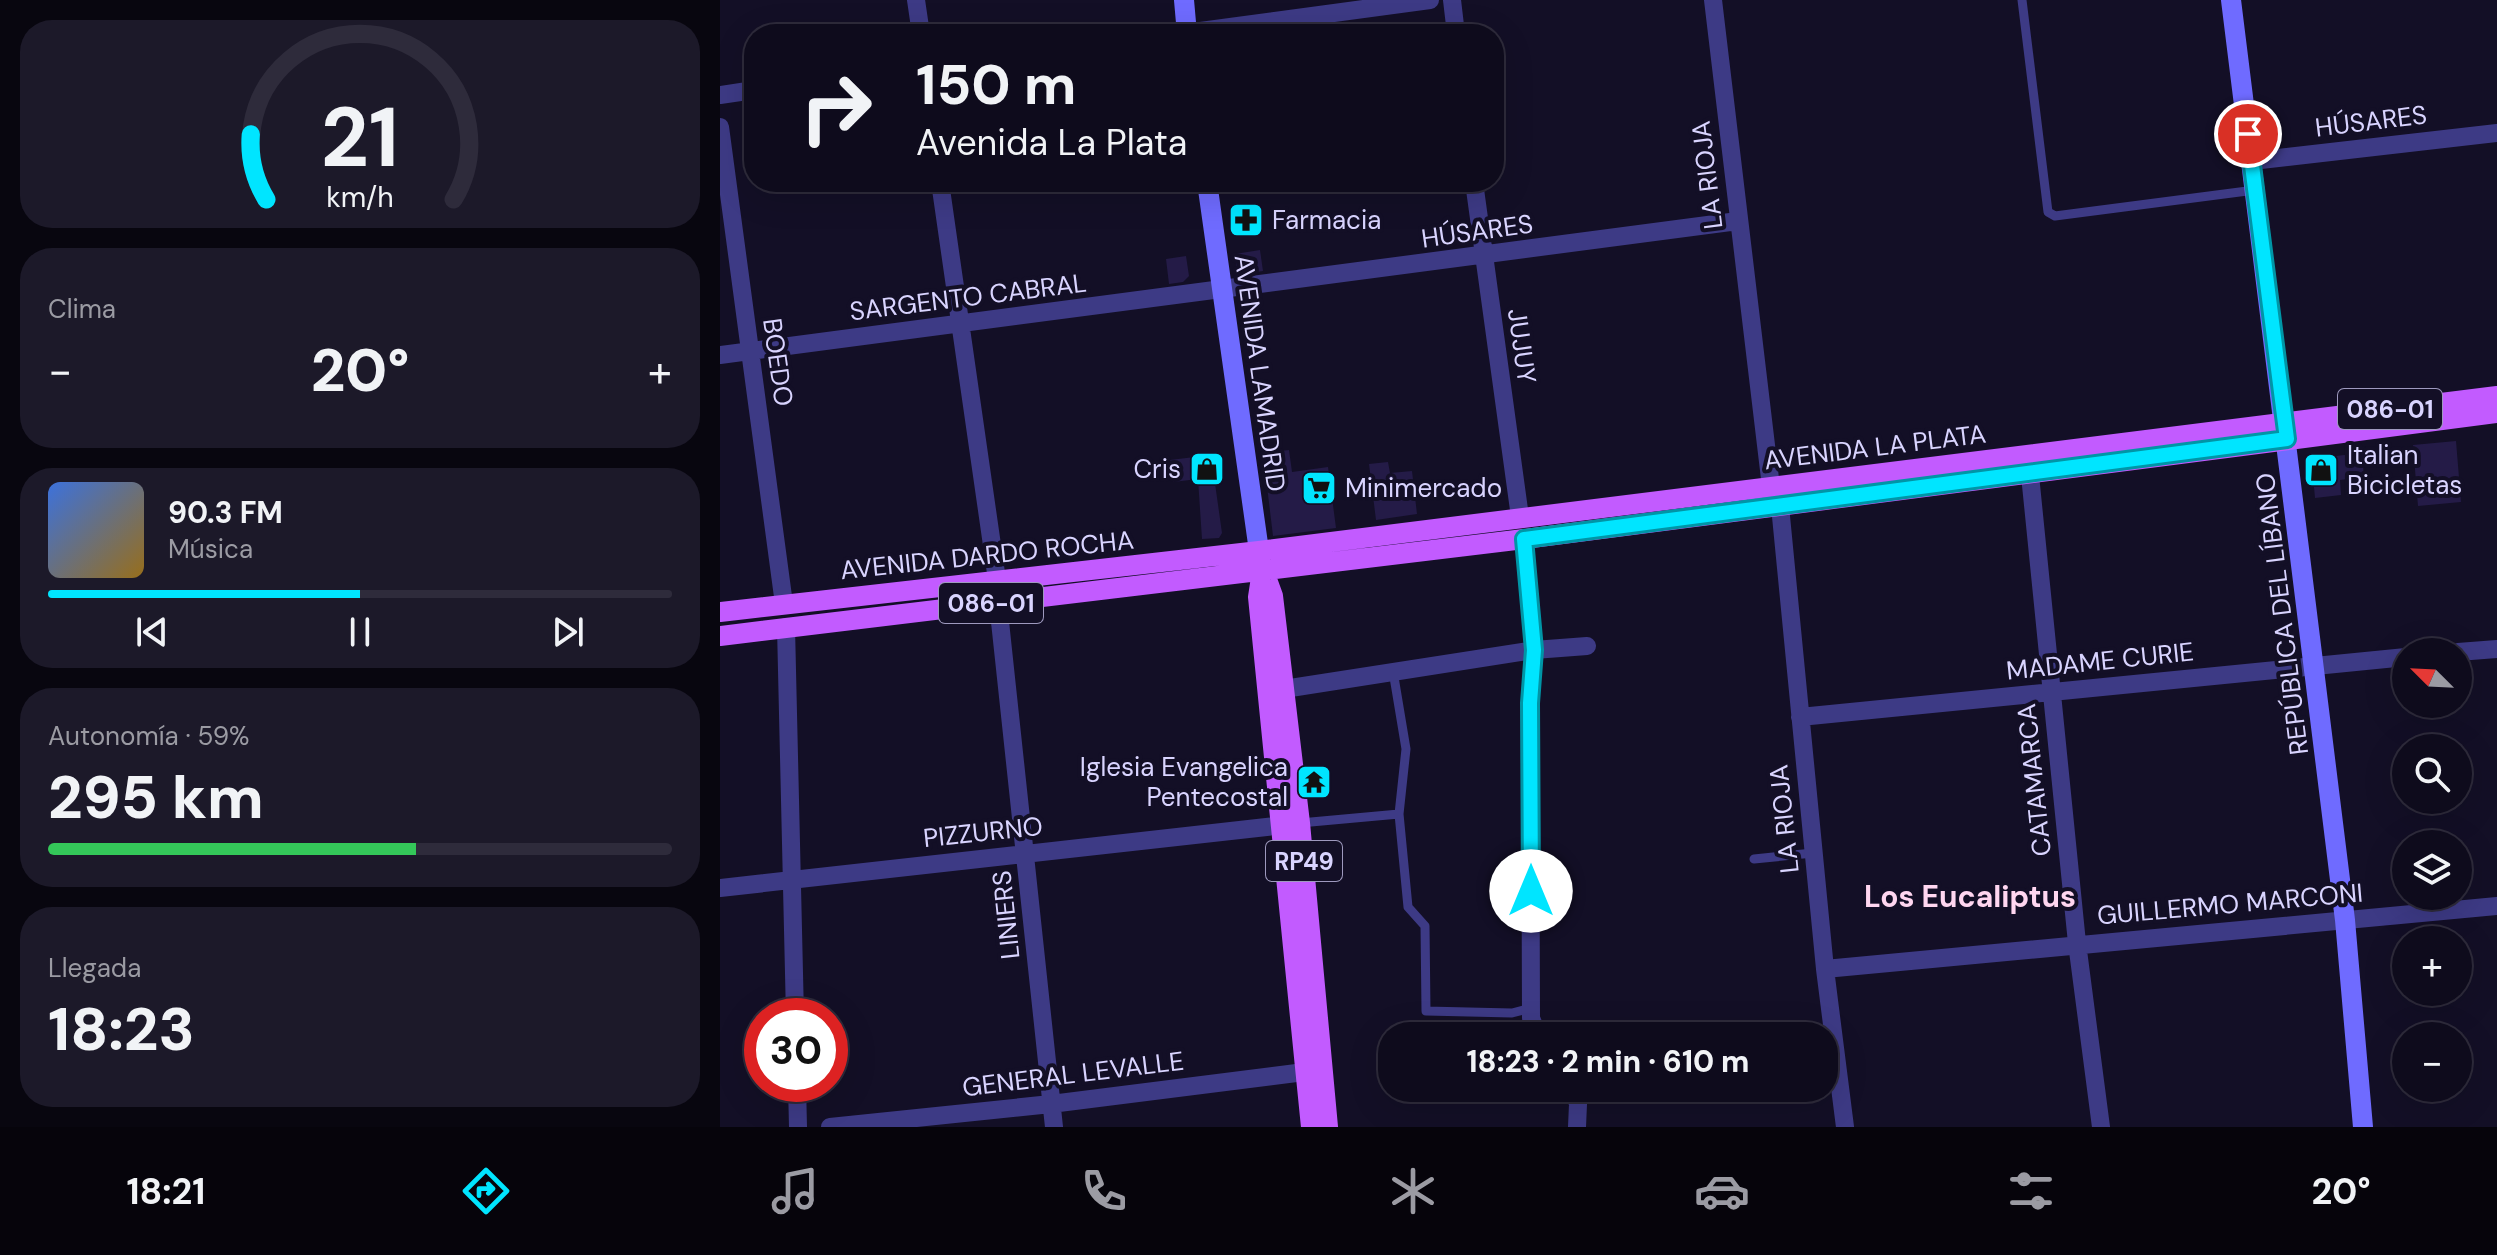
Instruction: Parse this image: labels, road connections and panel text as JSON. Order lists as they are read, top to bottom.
{
  "streets": {
    "main road": [
      "AVENIDA LAMADRID",
      "086-01",
      "AVENIDA LA PLATA",
      "AVENIDA DARDO ROCHA",
      "RP49"
    ],
    "street": [
      "HÚSARES",
      "LA RIOJA",
      "SARGENTO CABRAL",
      "JUJUY",
      "BOEDO",
      "REPÚBLICA DEL LÍBANO",
      "MADAME CURIE",
      "CATAMARCA",
      "PIZZURNO",
      "GUILLERMO MARCONI",
      "LINIERS",
      "GENERAL LEVALLE"
    ]
  },
  "crossings": [
    ["HÚSARES", "LA RIOJA"],
    ["HÚSARES", "SARGENTO CABRAL"],
    ["HÚSARES", "JUJUY"],
    ["HÚSARES", "AVENIDA LAMADRID"],
    ["HÚSARES", "REPÚBLICA DEL LÍBANO"],
    ["LA RIOJA", "AVENIDA LA PLATA"],
    ["LA RIOJA", "MADAME CURIE"],
    ["LA RIOJA", "GUILLERMO MARCONI"],
    ["SARGENTO CABRAL", "BOEDO"],
    ["SARGENTO CABRAL", "AVENIDA LAMADRID"],
    ["JUJUY", "AVENIDA LA PLATA"],
    ["BOEDO", "AVENIDA DARDO ROCHA"],
    ["AVENIDA LAMADRID", "AVENIDA LA PLATA"],
    ["AVENIDA LAMADRID", "AVENIDA DARDO ROCHA"],
    ["AVENIDA LAMADRID", "PIZZURNO"],
    ["AVENIDA LAMADRID", "GENERAL LEVALLE"],
    ["AVENIDA LA PLATA", "AVENIDA DARDO ROCHA"],
    ["AVENIDA LA PLATA", "REPÚBLICA DEL LÍBANO"],
    ["AVENIDA LA PLATA", "CATAMARCA"],
    ["AVENIDA DARDO ROCHA", "LINIERS"],
    ["REPÚBLICA DEL LÍBANO", "MADAME CURIE"],
    ["REPÚBLICA DEL LÍBANO", "GUILLERMO MARCONI"],
    ["MADAME CURIE", "CATAMARCA"],
    ["CATAMARCA", "GUILLERMO MARCONI"],
    ["PIZZURNO", "LINIERS"],
    ["LINIERS", "GENERAL LEVALLE"]
  ],
  "districts": ["Los Eucaliptus"],
  "places": {
    "pharmacy": ["Farmacia"],
    "shop": ["Cris", "Italian Bicicletas"],
    "supermarket": ["Minimercado"],
    "temple": ["Iglesia Evangelica Pentecostal"]
  },
  "north": "top left",
  "page": {
    "turn": ["150 m", "Avenida La Plata"],
    "tile": [
      "Clima",
      ["Autonomía · 59%", "295 km"],
      ["Llegada", "18:23"]
    ],
    "heat": ["−", "20°", "+"],
    "song": ["90.3 FM", "Música"],
    "map_buttons": ["+", "−"],
    "limit": "30",
    "trip": "18:23 · 2 min · 610 m",
    "tabs": ["18:21", "20°"],
    "gauge": ["21", "km/h"]
  }
}
